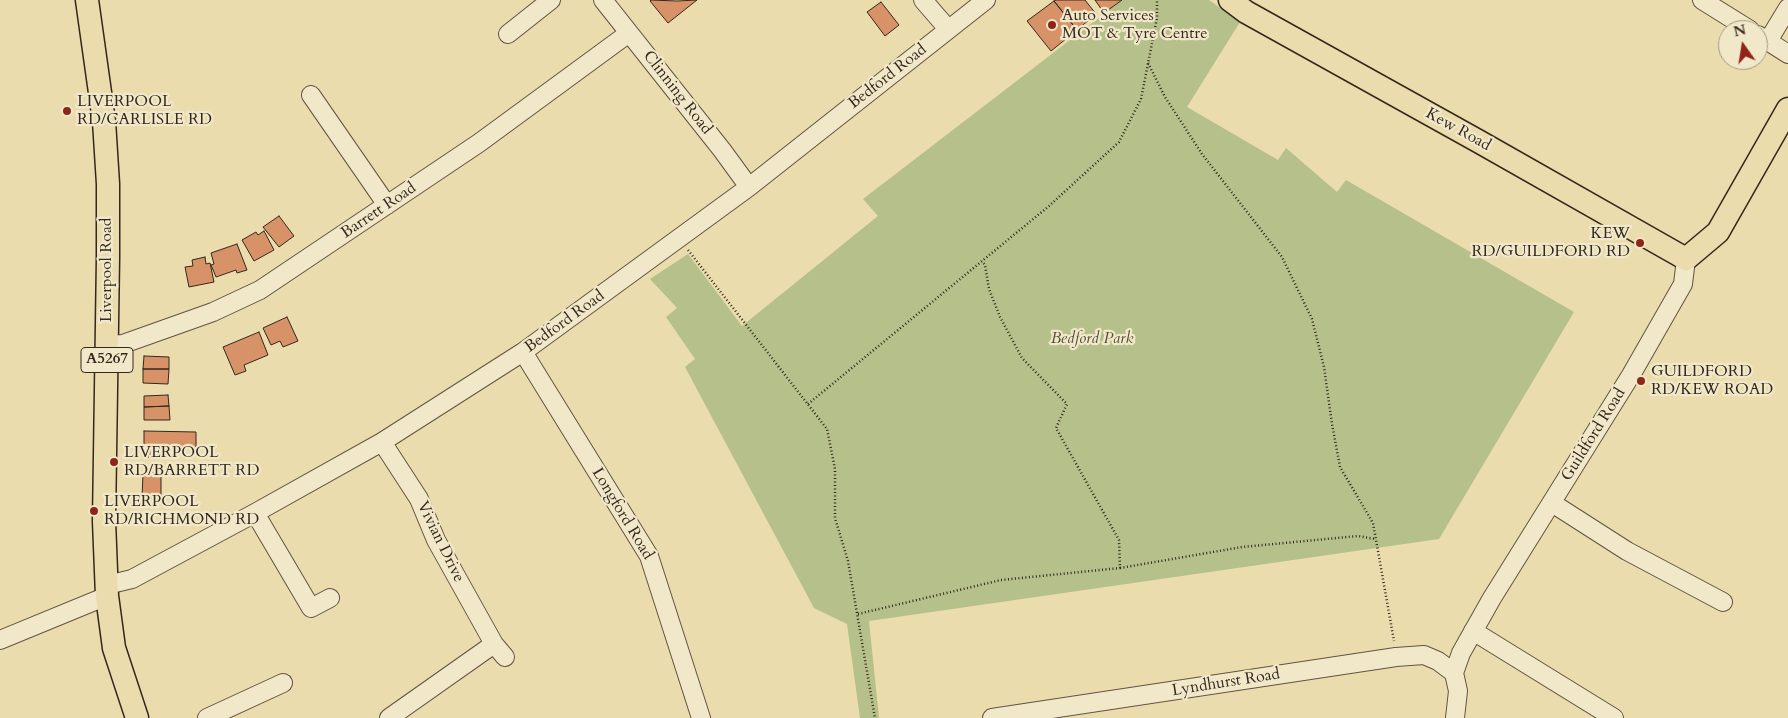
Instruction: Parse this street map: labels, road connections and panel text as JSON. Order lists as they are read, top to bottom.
{
  "streets": {
    "main road": ["Kew Road", "Liverpool Road", "A5267"],
    "street": [
      "Bedford Road",
      "Clinning Road",
      "Barrett Road",
      "Guildford Road",
      "Longford Road",
      "Vivian Drive",
      "Lyndhurst Road"
    ]
  },
  "crossings": [
    ["Bedford Road", "Clinning Road"],
    ["Bedford Road", "Liverpool Road"],
    ["Bedford Road", "Longford Road"],
    ["Bedford Road", "Vivian Drive"],
    ["Clinning Road", "Barrett Road"],
    ["Kew Road", "Guildford Road"],
    ["Barrett Road", "Liverpool Road"],
    ["Guildford Road", "Lyndhurst Road"]
  ],
  "parks": ["Bedford Park"],
  "places": [
    "Auto Services MOT & Tyre Centre",
    "LIVERPOOL RD/CARLISLE RD",
    "KEW RD/GUILDFORD RD",
    "GUILDFORD RD/KEW ROAD",
    "LIVERPOOL RD/BARRETT RD",
    "LIVERPOOL RD/RICHMOND RD"
  ],
  "north": "top"
}
